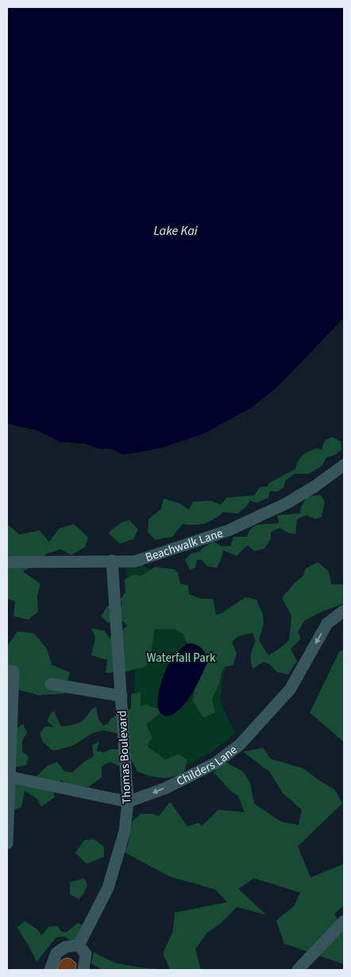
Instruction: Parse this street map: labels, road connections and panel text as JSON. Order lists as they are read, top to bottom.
{
  "streets": {
    "street": ["Beachwalk Lane", "Thomas Boulevard", "Childers Lane"]
  },
  "crossings": [
    ["Beachwalk Lane", "Thomas Boulevard"],
    ["Thomas Boulevard", "Childers Lane"]
  ],
  "one_way": ["Childers Lane"],
  "water": ["Lake Kai"],
  "parks": ["Waterfall Park"]
}
